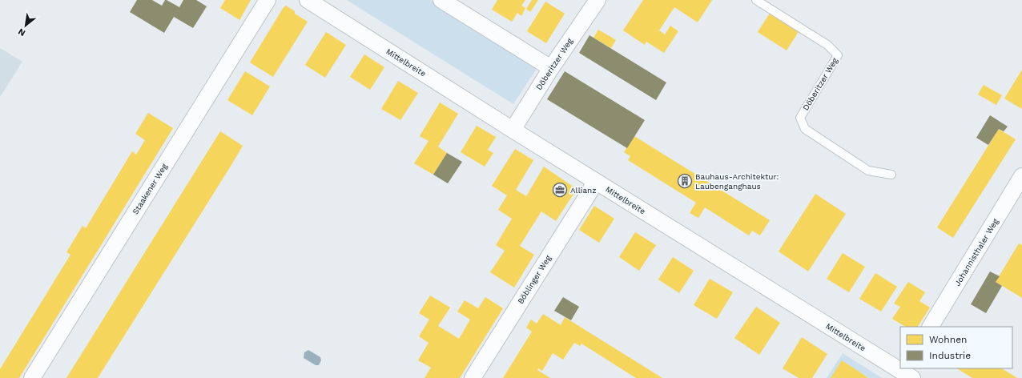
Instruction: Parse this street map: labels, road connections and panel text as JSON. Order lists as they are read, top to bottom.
{
  "streets": {
    "street": [
      "Mittelbreite",
      "Döberitzer Weg",
      "Staakener Weg",
      "Johannisthaler Weg",
      "Böblinger Weg"
    ]
  },
  "crossings": [
    ["Mittelbreite", "Döberitzer Weg"],
    ["Mittelbreite", "Böblinger Weg"]
  ],
  "places": {
    "building": ["Bauhaus-Architektur: Laubenganghaus"],
    "office": ["Allianz"]
  },
  "legend": ["Wohnen", "Industrie"],
  "north": "bottom left"
}
